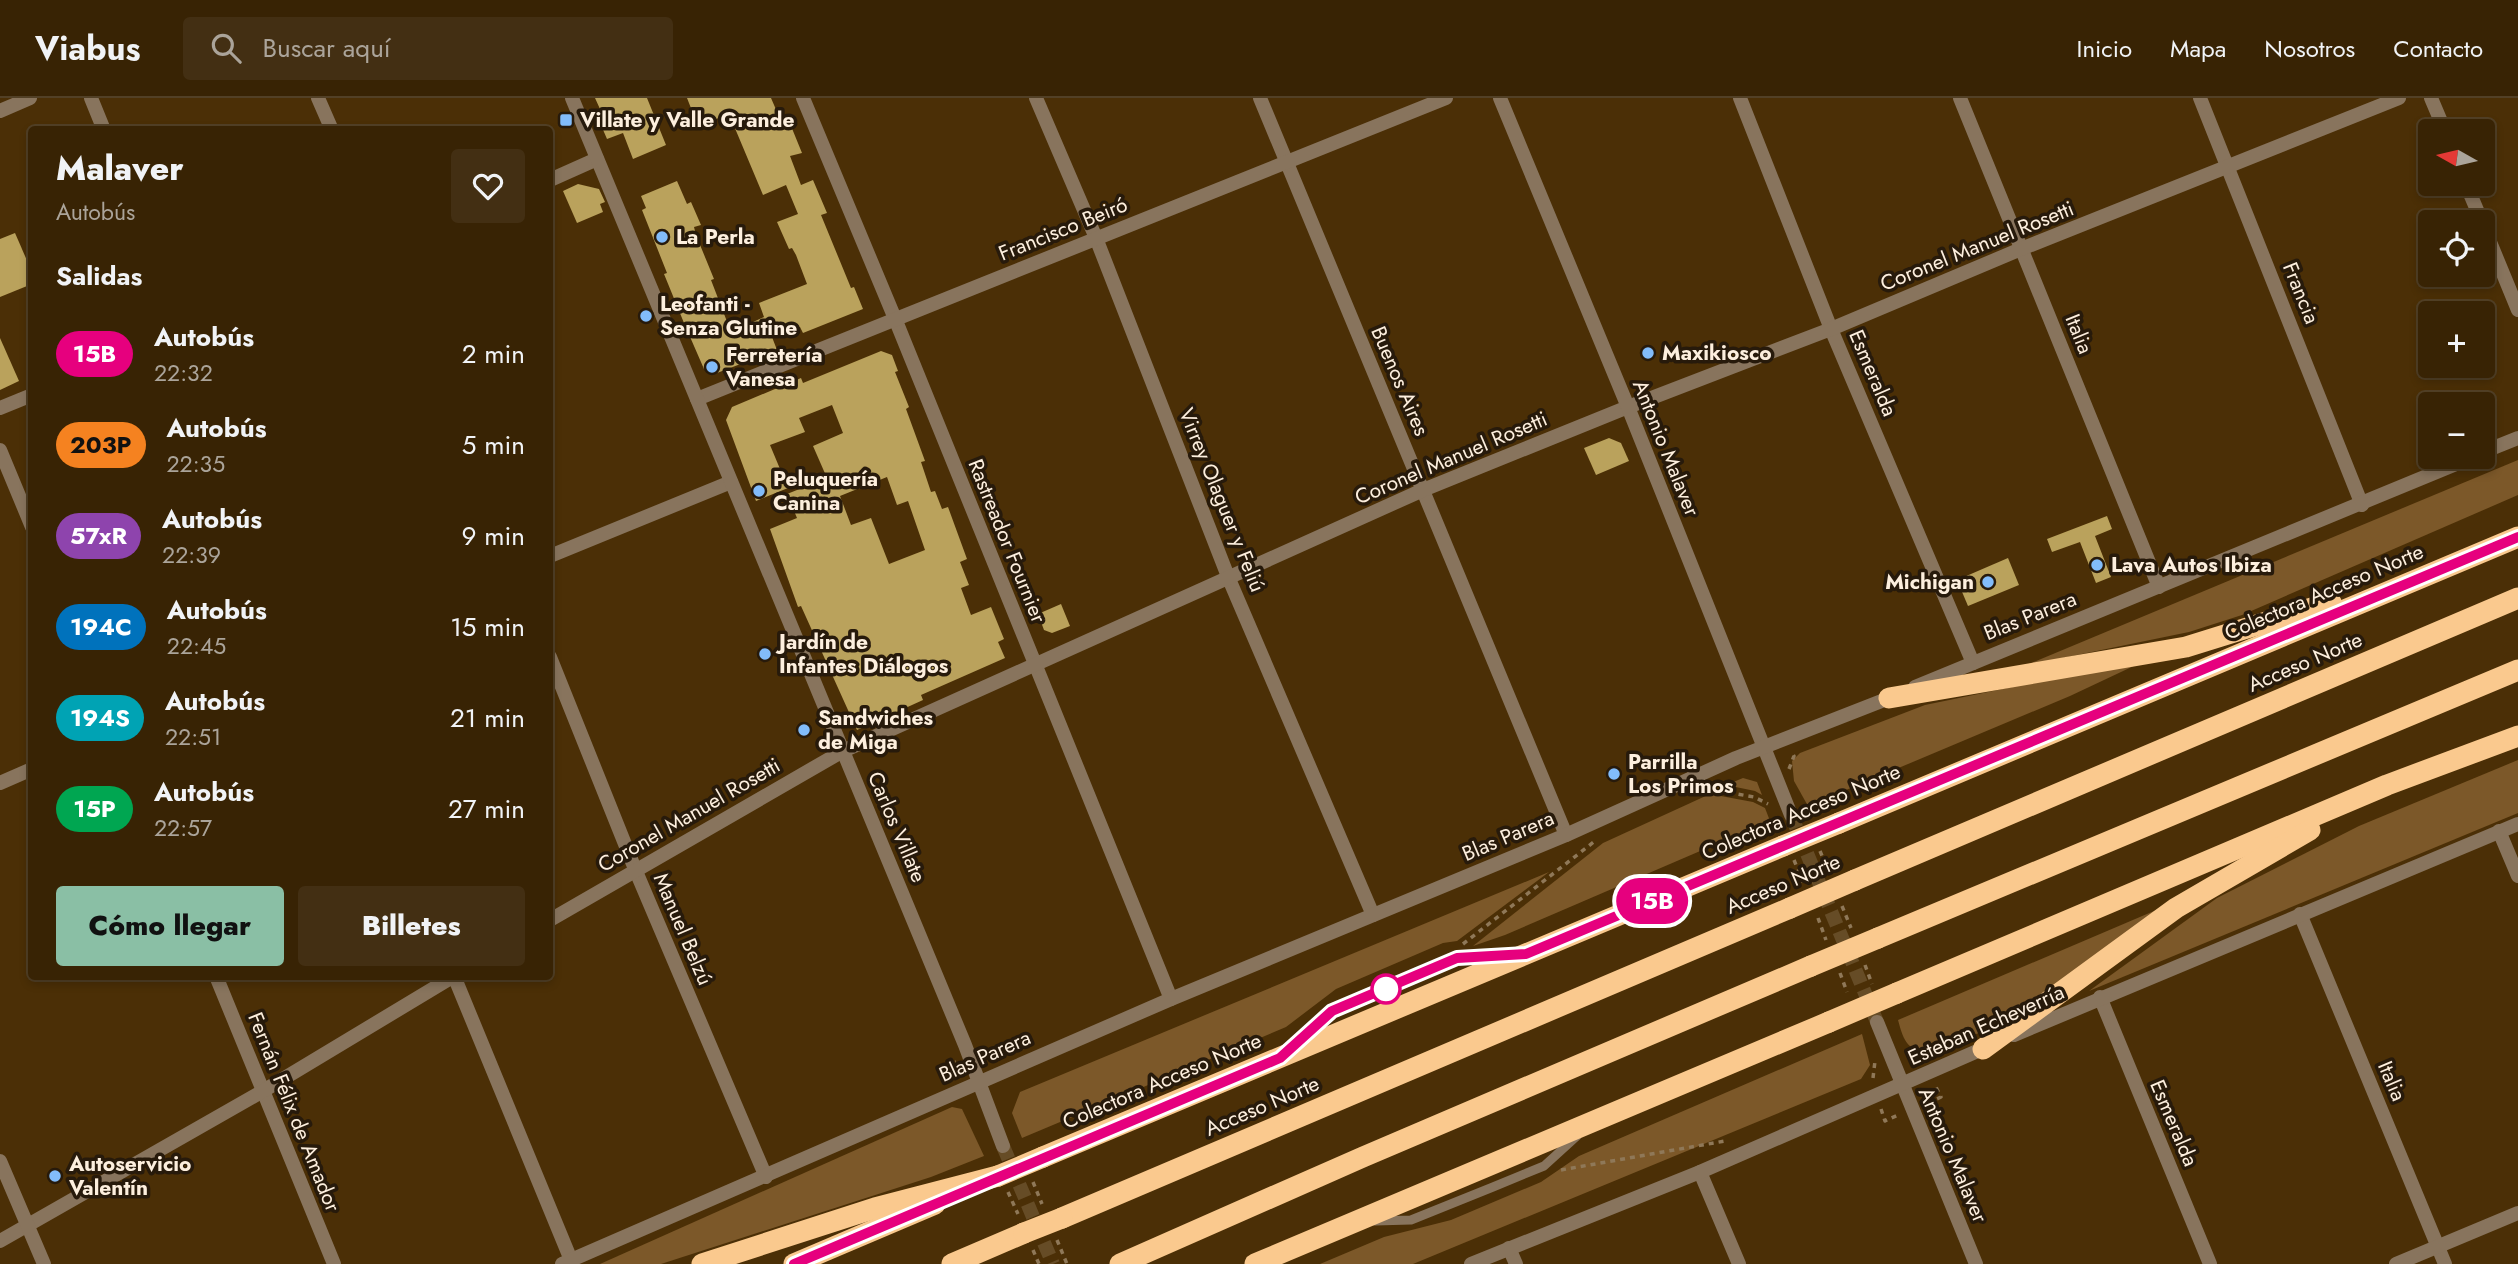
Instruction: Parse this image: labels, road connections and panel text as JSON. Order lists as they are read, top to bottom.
{
  "streets": {
    "highway": ["Colectora Acceso Norte", "Acceso Norte"],
    "street": [
      "Francisco Beiró",
      "Coronel Manuel Rosetti",
      "Francia",
      "Italia",
      "Esmeralda",
      "Buenos Aires",
      "Antonio Malaver",
      "Virrey Olaguer y Feliú",
      "Rastreador Fournier",
      "Blas Parera",
      "Carlos Villate",
      "Manuel Belzú",
      "Esteban Echeverría",
      "Fernán Félix de Amador"
    ]
  },
  "crossings": [
    ["Francisco Beiró", "Buenos Aires"],
    ["Francisco Beiró", "Virrey Olaguer y Feliú"],
    ["Francisco Beiró", "Rastreador Fournier"],
    ["Francisco Beiró", "Carlos Villate"],
    ["Coronel Manuel Rosetti", "Francia"],
    ["Coronel Manuel Rosetti", "Italia"],
    ["Coronel Manuel Rosetti", "Esmeralda"],
    ["Coronel Manuel Rosetti", "Buenos Aires"],
    ["Coronel Manuel Rosetti", "Antonio Malaver"],
    ["Coronel Manuel Rosetti", "Virrey Olaguer y Feliú"],
    ["Coronel Manuel Rosetti", "Rastreador Fournier"],
    ["Coronel Manuel Rosetti", "Carlos Villate"],
    ["Coronel Manuel Rosetti", "Manuel Belzú"],
    ["Francia", "Blas Parera"],
    ["Italia", "Blas Parera"],
    ["Italia", "Esteban Echeverría"],
    ["Esmeralda", "Blas Parera"],
    ["Esmeralda", "Esteban Echeverría"],
    ["Buenos Aires", "Blas Parera"],
    ["Antonio Malaver", "Blas Parera"],
    ["Antonio Malaver", "Esteban Echeverría"],
    ["Virrey Olaguer y Feliú", "Blas Parera"],
    ["Rastreador Fournier", "Blas Parera"],
    ["Blas Parera", "Carlos Villate"],
    ["Blas Parera", "Manuel Belzú"]
  ],
  "places": {
    "transit": ["Villate y Valle Grande"],
    "other": [
      "La Perla",
      "Leofanti - Senza Glutine",
      "Maxikiosco",
      "Ferretería Vanesa",
      "Peluquería Canina",
      "Lava Autos Ibiza",
      "Michigan",
      "Jardín de Infantes Diálogos",
      "Sandwiches de Miga",
      "Parrilla Los Primos",
      "Autoservicio Valentín"
    ]
  },
  "lines": ["bus line 15B"],
  "north": "left",
  "page": {
    "header": "Viabus",
    "search": "Buscar aquí",
    "nav": [
      "Inicio",
      "Mapa",
      "Nosotros",
      "Contacto"
    ],
    "on_map": "15B",
    "map_buttons": ["+", "−"],
    "heading": [
      ["Malaver", "Autobús"],
      "Salidas"
    ],
    "list": [
      {
        "mark": "15B",
        "name": "Autobús",
        "note": "22:32",
        "value": "2 min"
      },
      {
        "mark": "203P",
        "name": "Autobús",
        "note": "22:35",
        "value": "5 min"
      },
      {
        "mark": "57xR",
        "name": "Autobús",
        "note": "22:39",
        "value": "9 min"
      },
      {
        "mark": "194C",
        "name": "Autobús",
        "note": "22:45",
        "value": "15 min"
      },
      {
        "mark": "194S",
        "name": "Autobús",
        "note": "22:51",
        "value": "21 min"
      },
      {
        "mark": "15P",
        "name": "Autobús",
        "note": "22:57",
        "value": "27 min"
      }
    ],
    "buttons": ["Cómo llegar", "Billetes"]
  }
}
